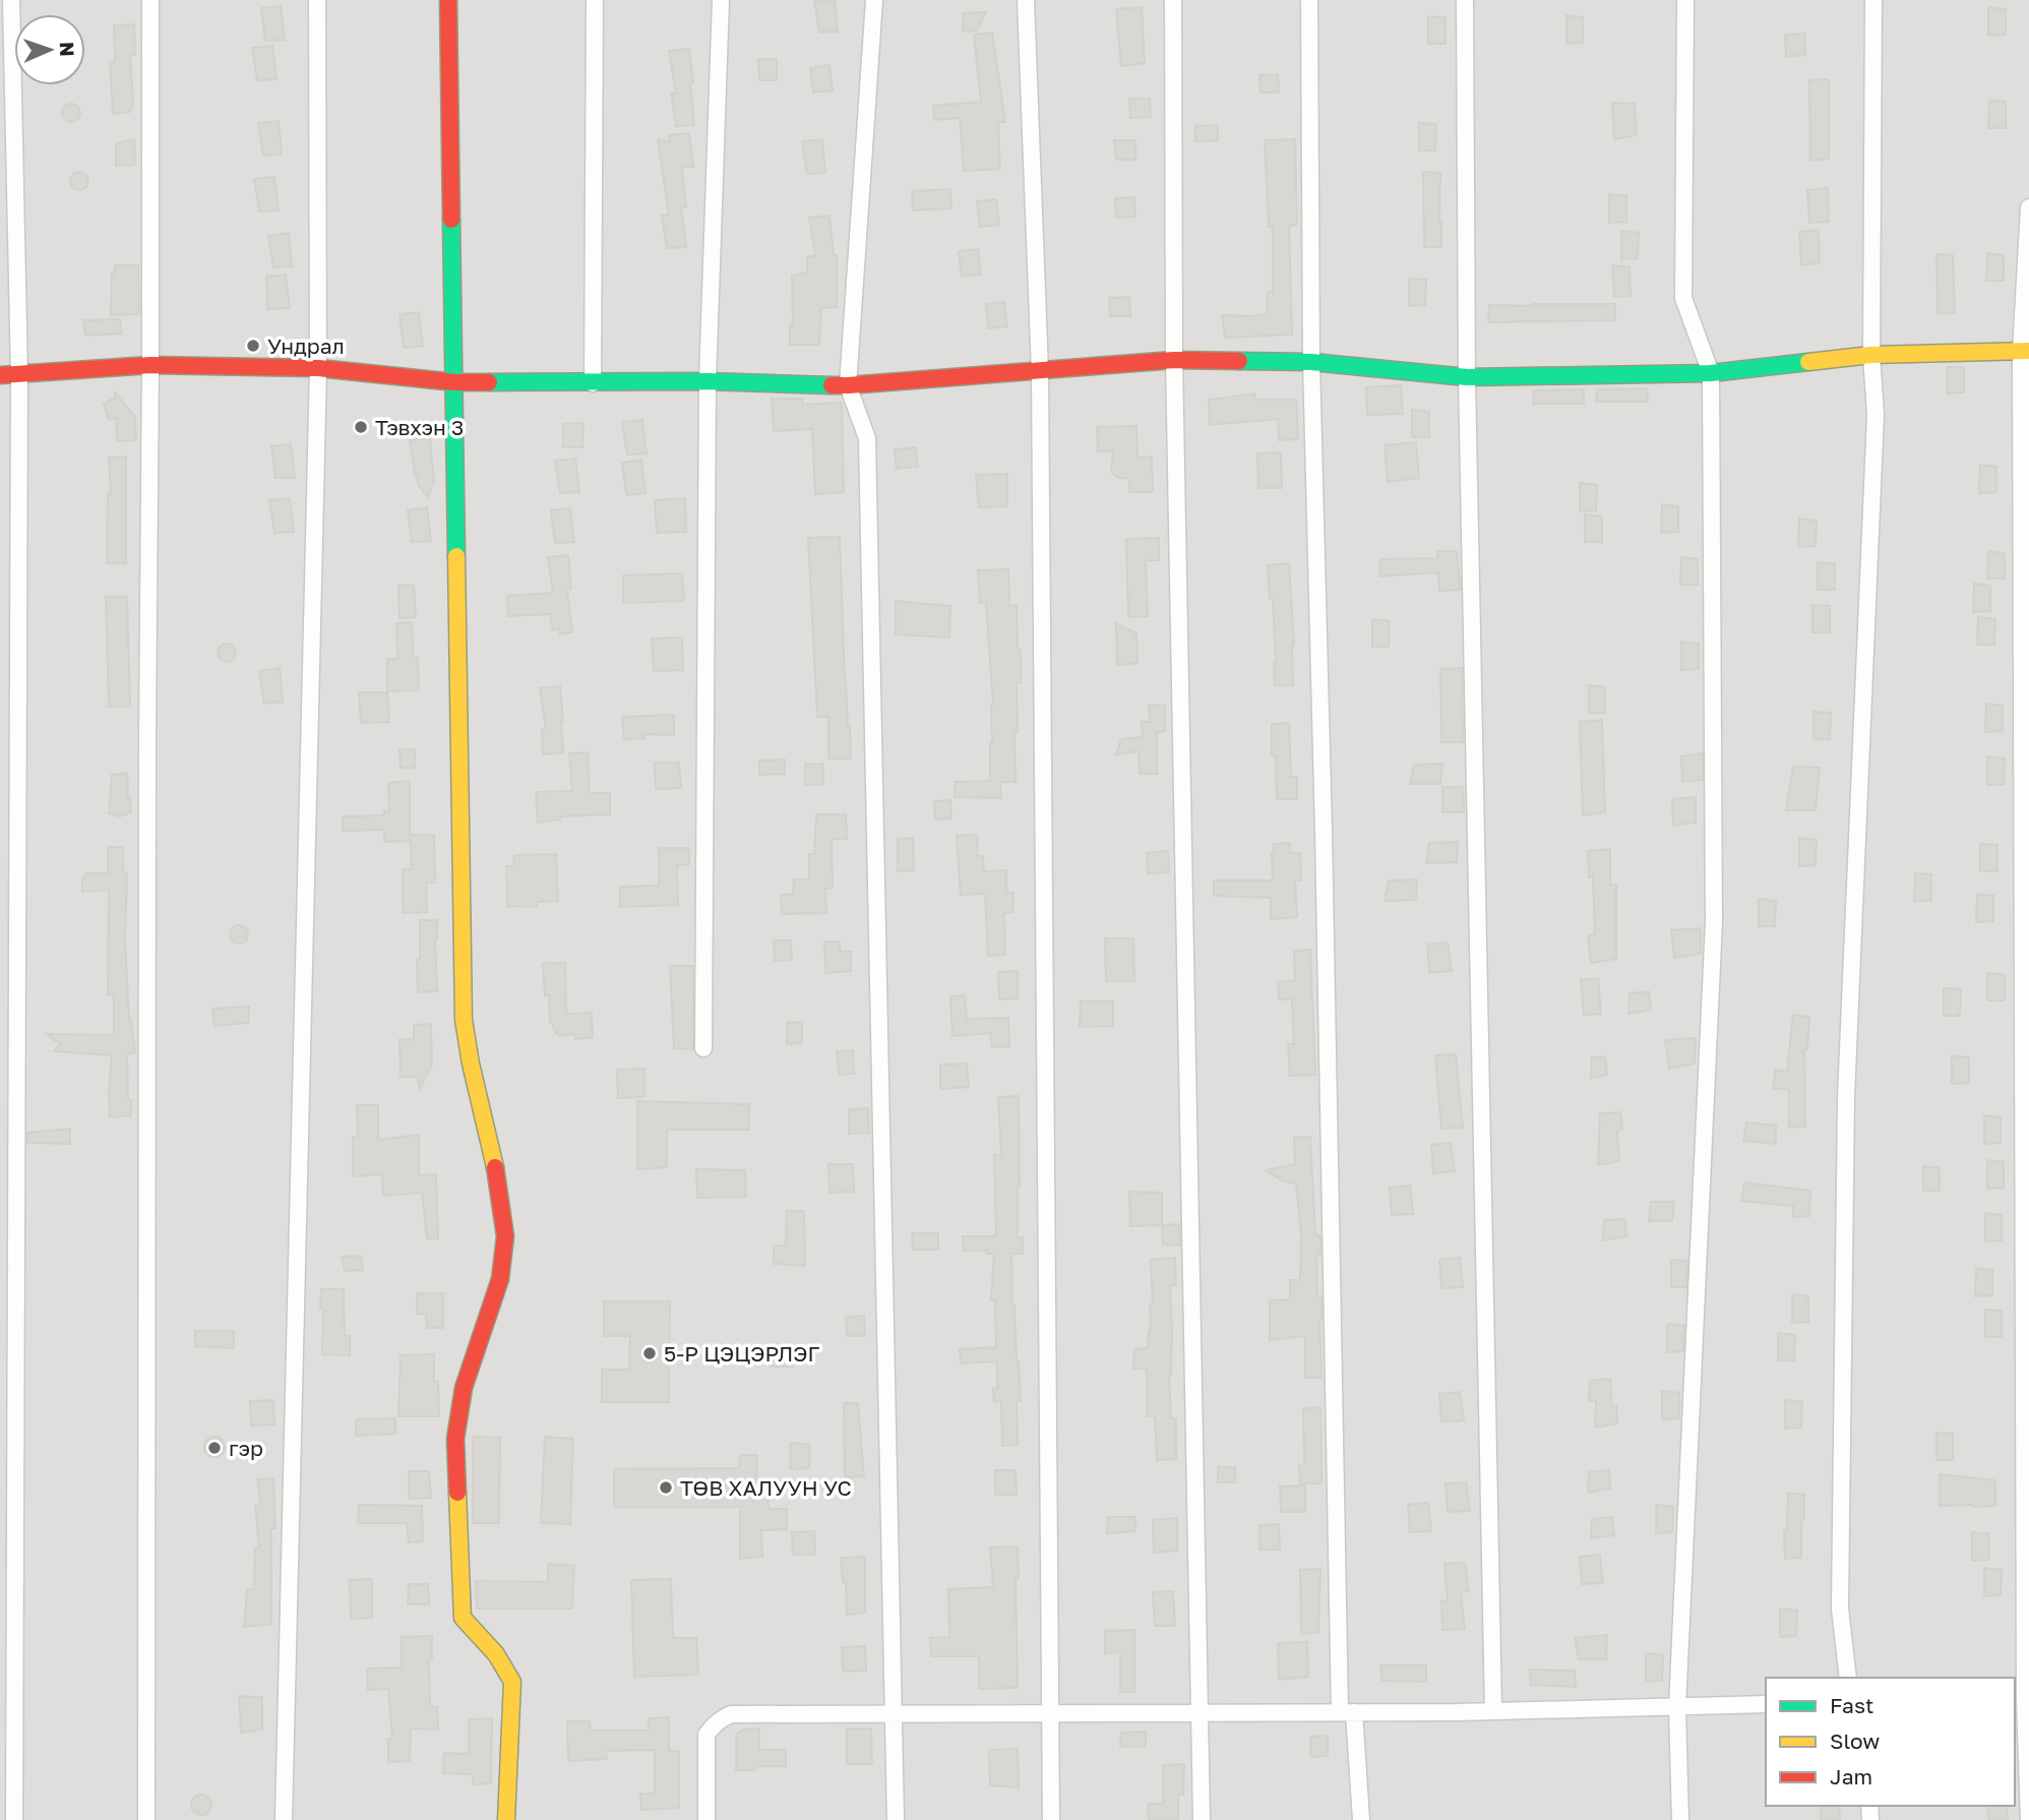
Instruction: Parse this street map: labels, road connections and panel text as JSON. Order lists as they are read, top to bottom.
{
  "places": [
    "Ундрал",
    "Тэвхэн 3",
    "5-Р ЦЭЦЭРЛЭГ",
    "гэр",
    "ТӨВ ХАЛУУН УС"
  ],
  "legend": ["Fast", "Slow", "Jam"],
  "north": "right"
}
